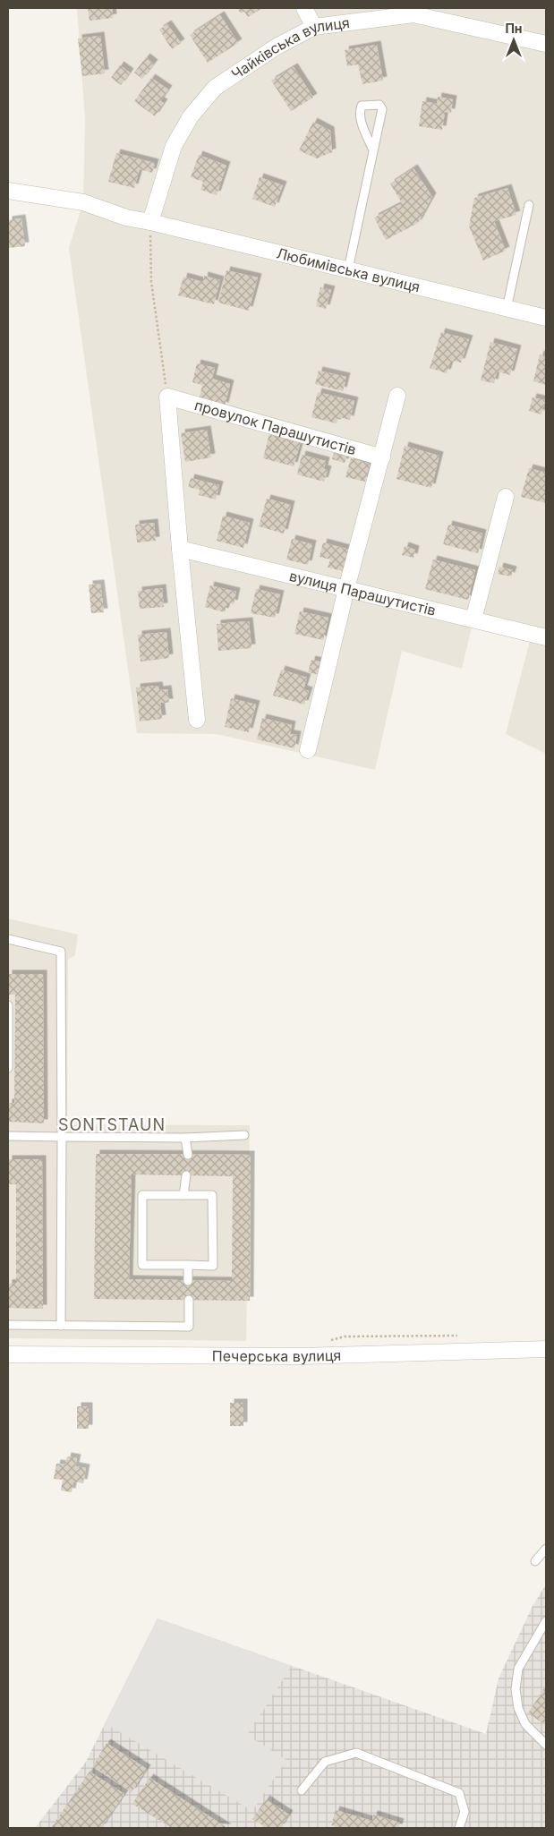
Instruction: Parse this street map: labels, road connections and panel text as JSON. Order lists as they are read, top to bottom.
{
  "streets": {
    "street": [
      "Чайківська вулиця",
      "Любимівська вулиця",
      "провулок Парашутистів",
      "вулиця Парашутистів",
      "Печерська вулиця"
    ]
  },
  "crossings": [
    ["Чайківська вулиця", "Любимівська вулиця"]
  ],
  "districts": ["SONTSTAUN"],
  "north": "top"
}
